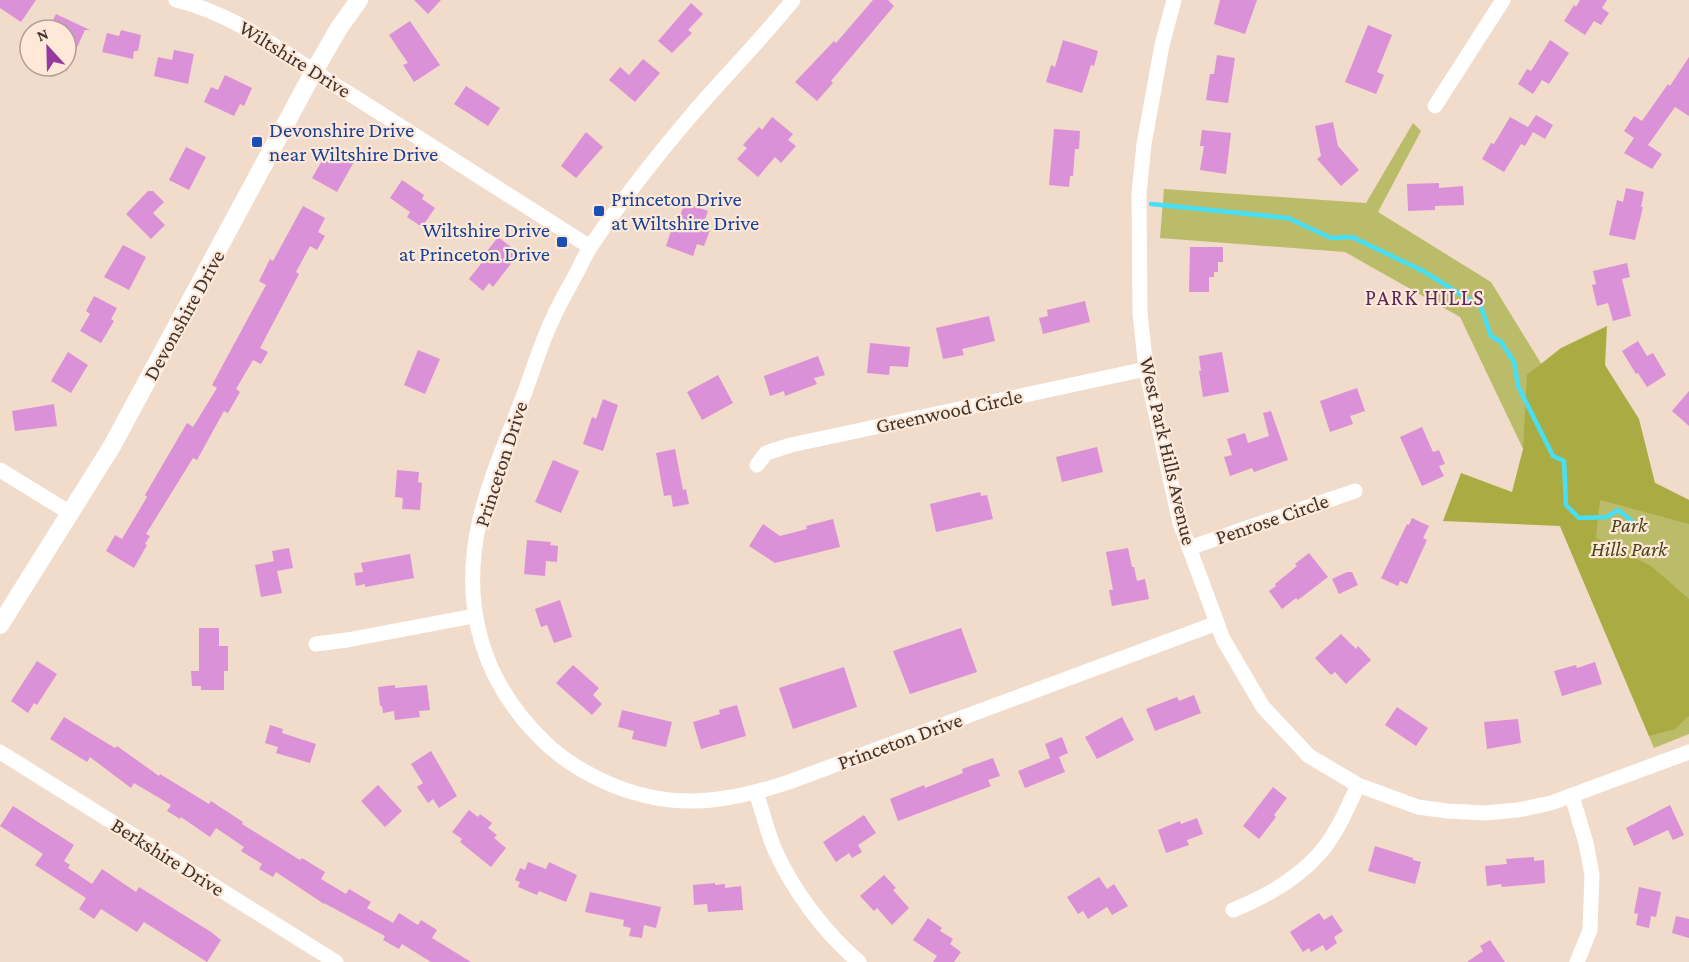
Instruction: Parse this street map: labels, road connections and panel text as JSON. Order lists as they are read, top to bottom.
{
  "streets": {
    "street": [
      "Wiltshire Drive",
      "Devonshire Drive",
      "Greenwood Circle",
      "West Park Hills Avenue",
      "Princeton Drive",
      "Penrose Circle",
      "Berkshire Drive"
    ]
  },
  "crossings": [
    ["Wiltshire Drive", "Devonshire Drive"],
    ["Wiltshire Drive", "Princeton Drive"],
    ["Greenwood Circle", "West Park Hills Avenue"],
    ["West Park Hills Avenue", "Princeton Drive"],
    ["West Park Hills Avenue", "Penrose Circle"]
  ],
  "districts": ["PARK HILLS"],
  "parks": ["Park Hills Park"],
  "places": {
    "transit": ["Devonshire Drive near Wiltshire Drive", "Princeton Drive at Wiltshire Drive", "Wiltshire Drive at Princeton Drive"]
  },
  "north": "top"
}
